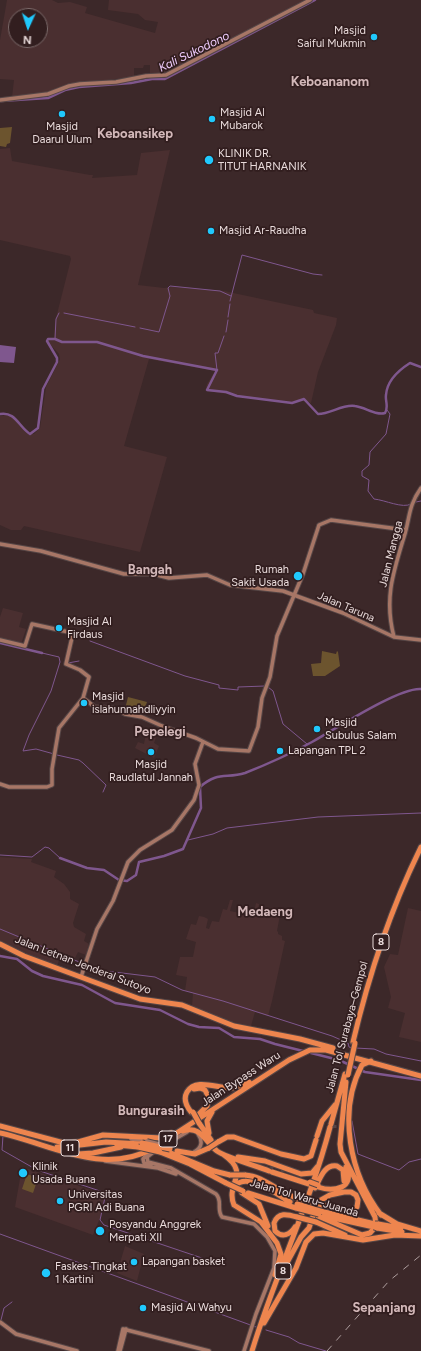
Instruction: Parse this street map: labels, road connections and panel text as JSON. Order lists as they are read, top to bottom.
{
  "streets": {
    "highway": [
      "8",
      "Jalan Letnan Jenderal Sutoyo",
      "Jalan Tol Surabaya–Gempol",
      "Jalan Bypass Waru",
      "17",
      "11",
      "Jalan Tol Waru–Juanda"
    ],
    "street": ["Jalan Mangga", "Jalan Taruna"]
  },
  "crossings": [
    ["Jalan Mangga", "Jalan Taruna"],
    ["Jalan Letnan Jenderal Sutoyo", "Jalan Bypass Waru"],
    ["Jalan Letnan Jenderal Sutoyo", "17"],
    ["Jalan Tol Surabaya–Gempol", "11"],
    ["Jalan Tol Surabaya–Gempol", "Jalan Tol Waru–Juanda"],
    ["Jalan Bypass Waru", "17"],
    ["Jalan Bypass Waru", "Jalan Tol Waru–Juanda"],
    ["11", "Jalan Tol Waru–Juanda"]
  ],
  "districts": [
    "Keboananom",
    "Keboansikep",
    "Bangah",
    "Pepelegi",
    "Medaeng",
    "Bungurasih",
    "Sepanjang"
  ],
  "water": ["Kali Sukodono"],
  "places": [
    "Masjid Saiful Mukmin",
    "Masjid Daarul Ulum",
    "Masjid Al Mubarok",
    "KLINIK DR. TITUT HARNANIK",
    "Masjid Ar-Raudha",
    "Rumah Sakit Usada",
    "Masjid Al Firdaus",
    "Masjid islahunnahdliyyin",
    "Masjid Subulus Salam",
    "Lapangan TPL 2",
    "Masjid Raudlatul Jannah",
    "Klinik Usada Buana",
    "Universitas PGRI Adi Buana",
    "Posyandu Anggrek Merpati XII",
    "Lapangan basket",
    "Faskes Tingkat 1 Kartini",
    "Masjid Al Wahyu"
  ],
  "north": "bottom"
}
